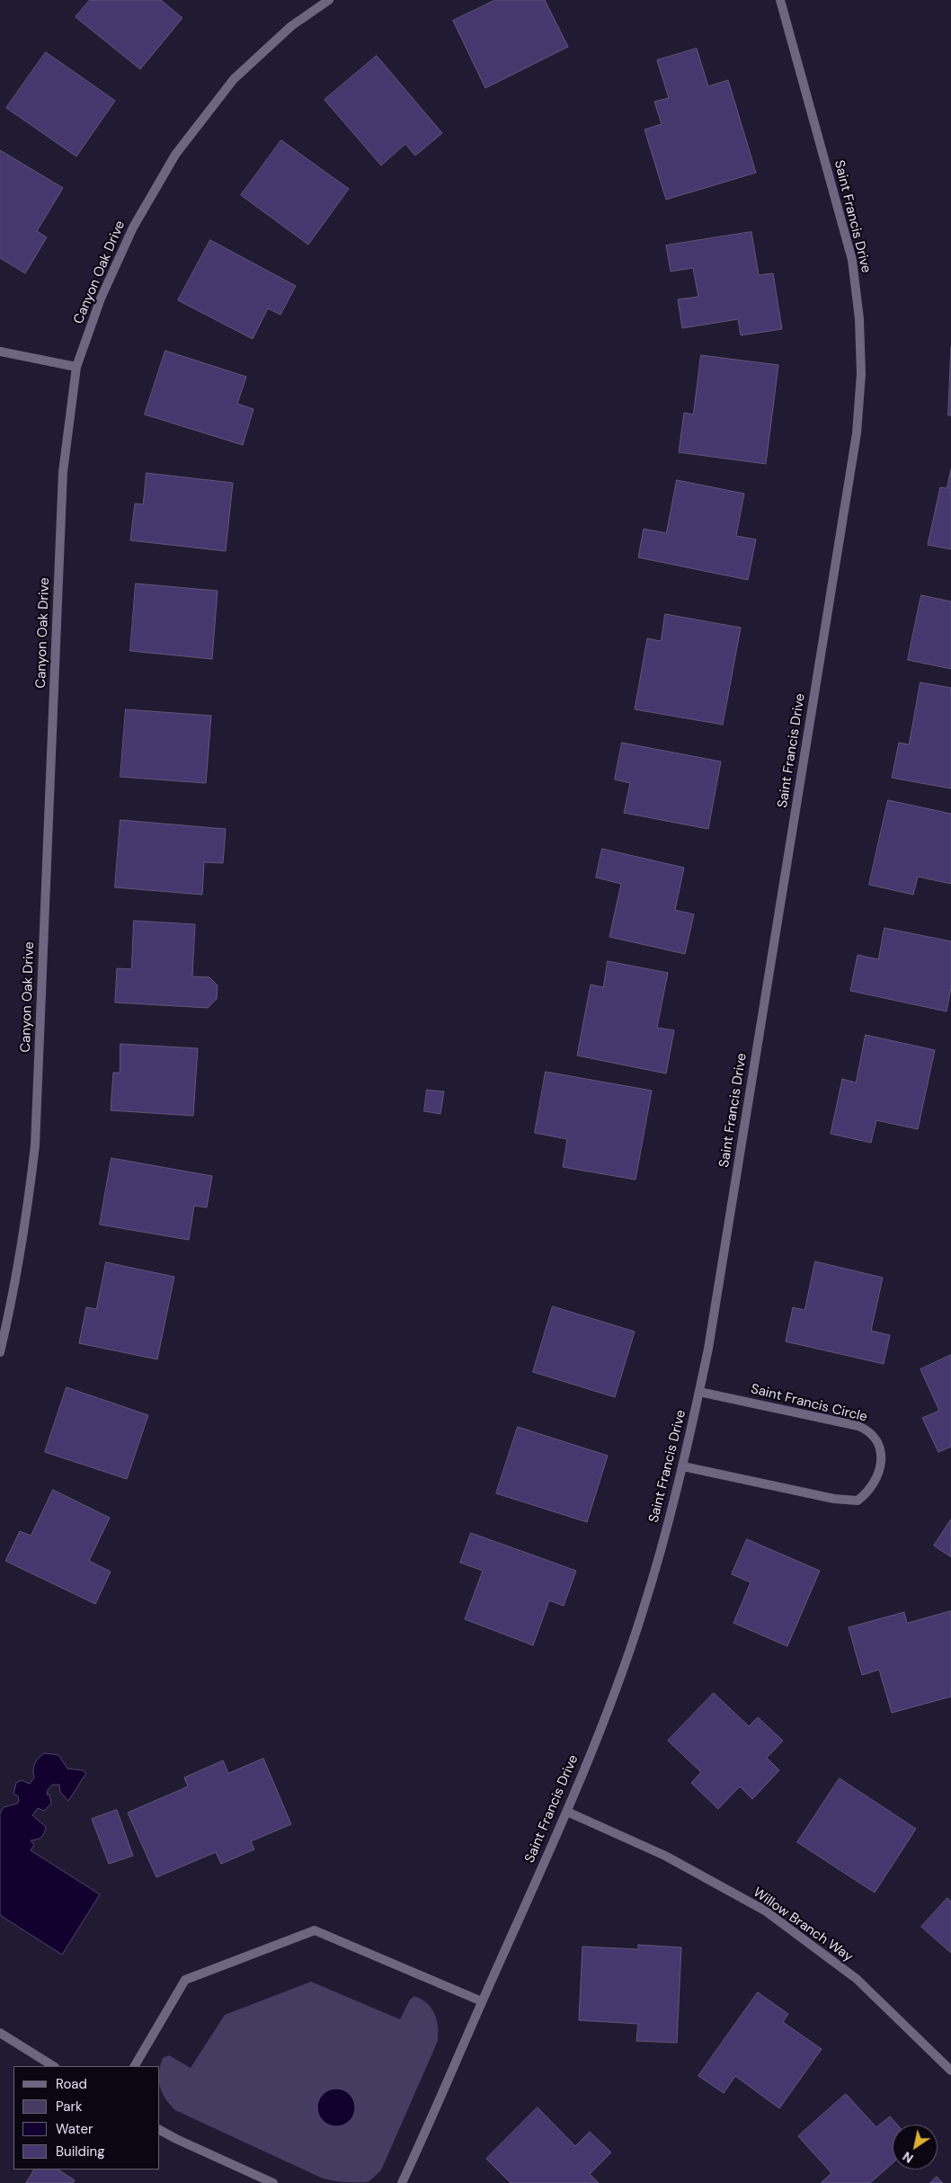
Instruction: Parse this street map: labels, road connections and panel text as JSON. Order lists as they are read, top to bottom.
{
  "streets": {
    "street": [
      "Saint Francis Drive",
      "Canyon Oak Drive",
      "Saint Francis Circle",
      "Willow Branch Way"
    ]
  },
  "crossings": [
    ["Saint Francis Drive", "Saint Francis Circle"],
    ["Saint Francis Drive", "Willow Branch Way"]
  ],
  "legend": [
    "Road",
    "Park",
    "Water",
    "Building"
  ],
  "north": "bottom left"
}
